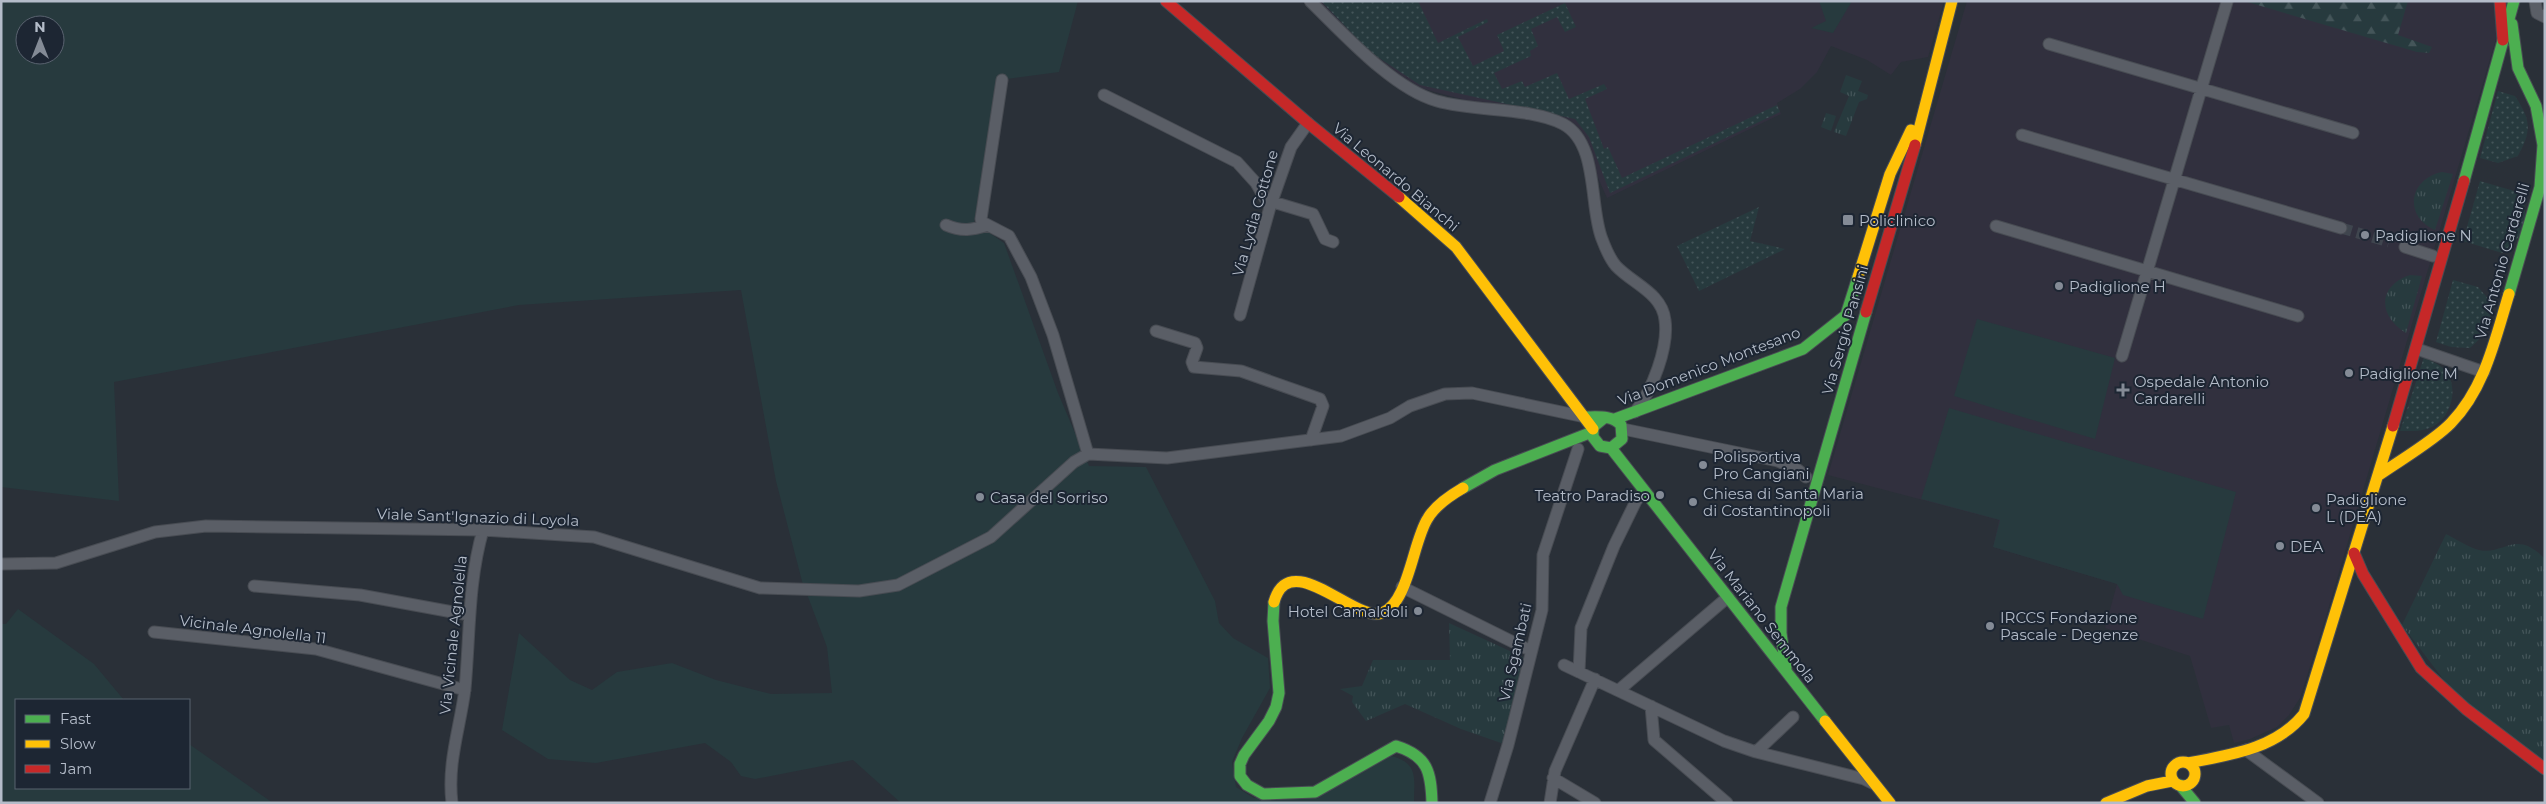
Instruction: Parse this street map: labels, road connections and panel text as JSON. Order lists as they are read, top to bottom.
{
  "streets": {
    "main road": [
      "Via Leonardo Bianchi",
      "Via Antonio Cardarelli",
      "Via Sergio Pansini",
      "Via Domenico Montesano",
      "Via Mariano Semmola"
    ],
    "street": [
      "Via Lydia Cottone",
      "Viale Sant'Ignazio di Loyola",
      "Vicinale Agnolella 11",
      "Via Vicinale Agnolella",
      "Via Sgambati"
    ]
  },
  "crossings": [
    ["Via Leonardo Bianchi", "Via Lydia Cottone"],
    ["Via Leonardo Bianchi", "Via Domenico Montesano"],
    ["Via Leonardo Bianchi", "Via Mariano Semmola"],
    ["Via Sergio Pansini", "Via Domenico Montesano"],
    ["Via Sergio Pansini", "Via Mariano Semmola"],
    ["Via Domenico Montesano", "Via Mariano Semmola"],
    ["Viale Sant'Ignazio di Loyola", "Via Vicinale Agnolella"],
    ["Vicinale Agnolella 11", "Via Vicinale Agnolella"]
  ],
  "places": {
    "transit": ["Policlinico"],
    "other": [
      "Padiglione N",
      "Padiglione H",
      "Padiglione M",
      "Polisportiva Pro Cangiani",
      "Teatro Paradiso",
      "Casa del Sorriso",
      "Chiesa di Santa Maria di Costantinopoli",
      "Padiglione L (DEA)",
      "DEA",
      "Hotel Camaldoli",
      "IRCCS Fondazione Pascale - Degenze"
    ],
    "health": ["Ospedale Antonio Cardarelli"]
  },
  "legend": ["Fast", "Slow", "Jam"],
  "north": "top"
}
